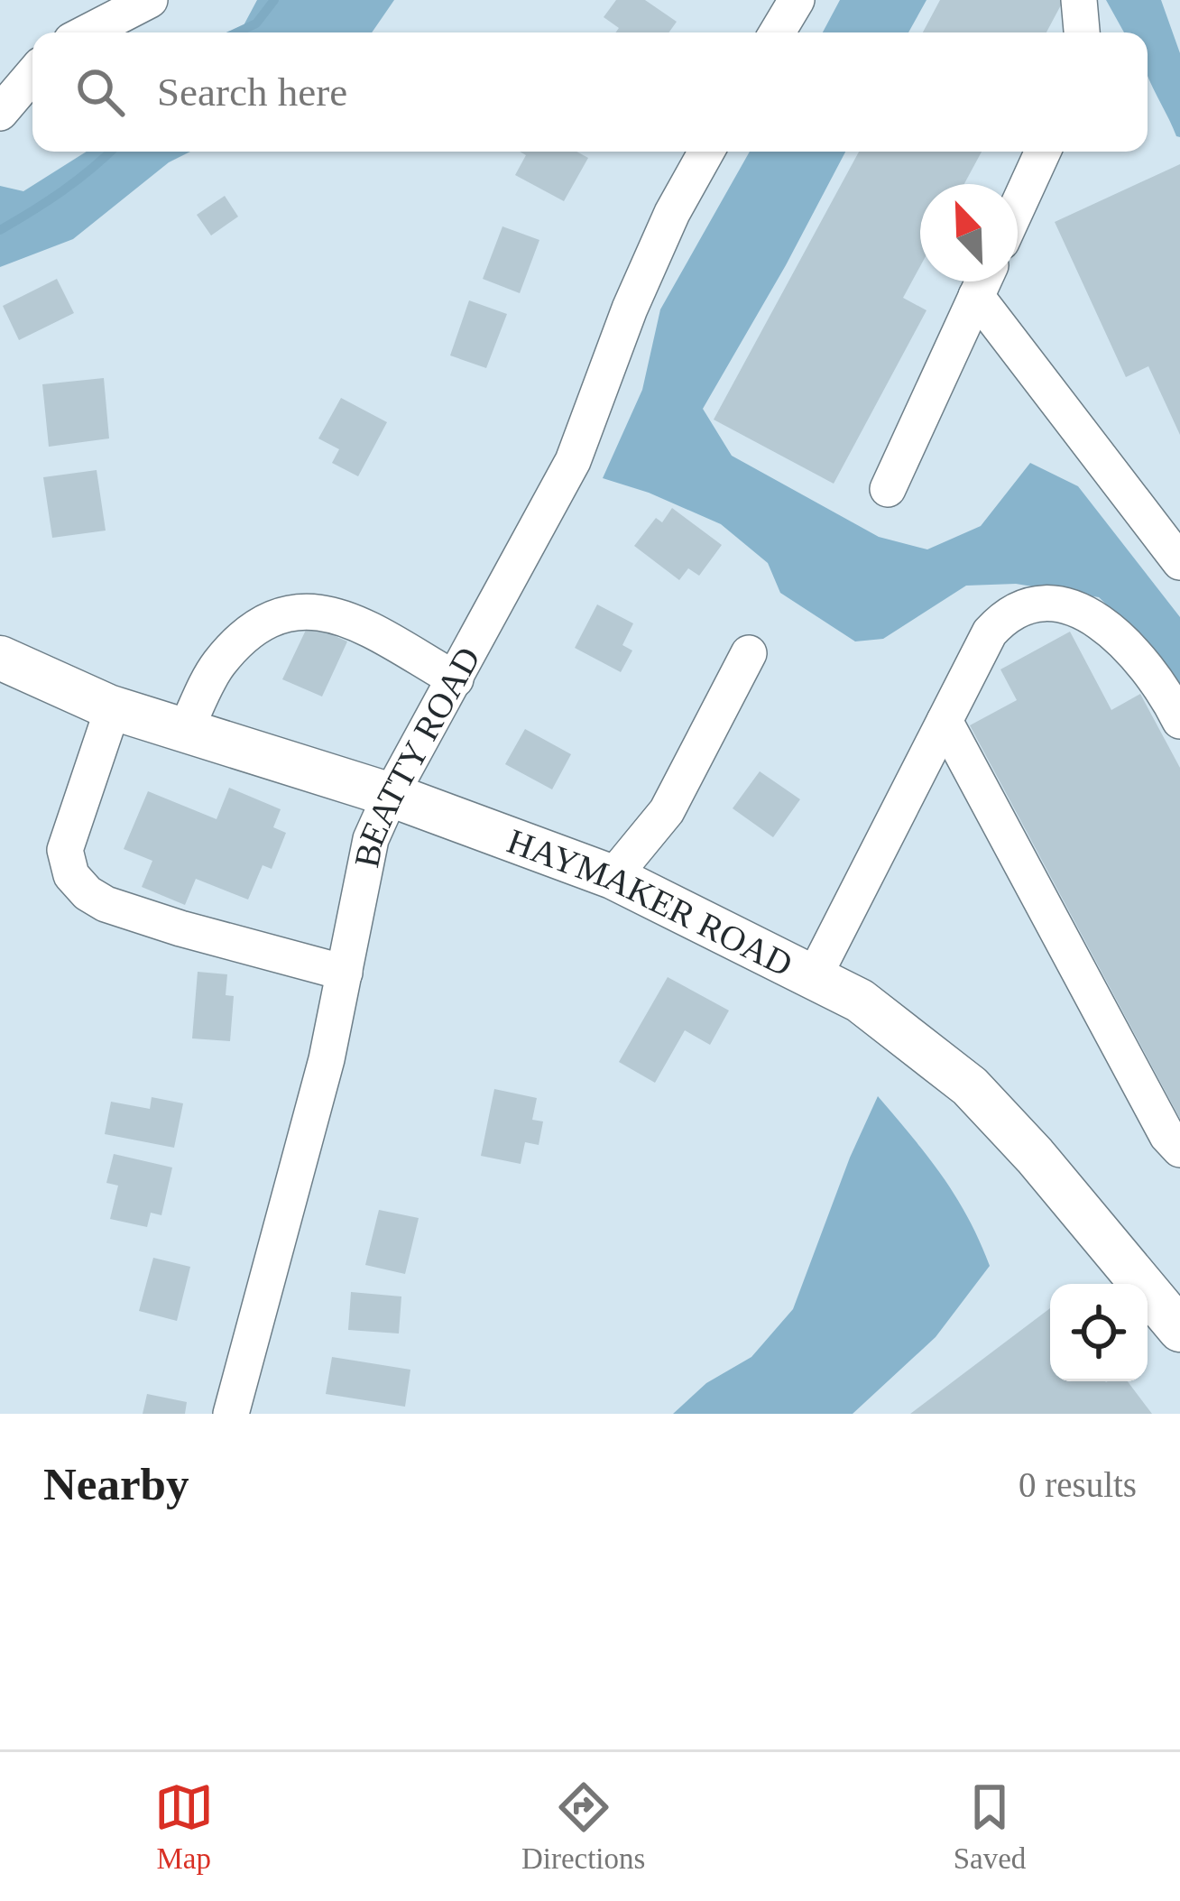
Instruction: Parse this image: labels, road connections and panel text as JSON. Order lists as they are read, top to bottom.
{
  "streets": {
    "main road": ["HAYMAKER ROAD"],
    "street": ["BEATTY ROAD"]
  },
  "crossings": [
    ["BEATTY ROAD", "HAYMAKER ROAD"]
  ],
  "north": "top left",
  "page": {
    "search": "Search here",
    "heading": ["Nearby", "0 results"],
    "nav": ["Map", "Directions", "Saved"]
  }
}
